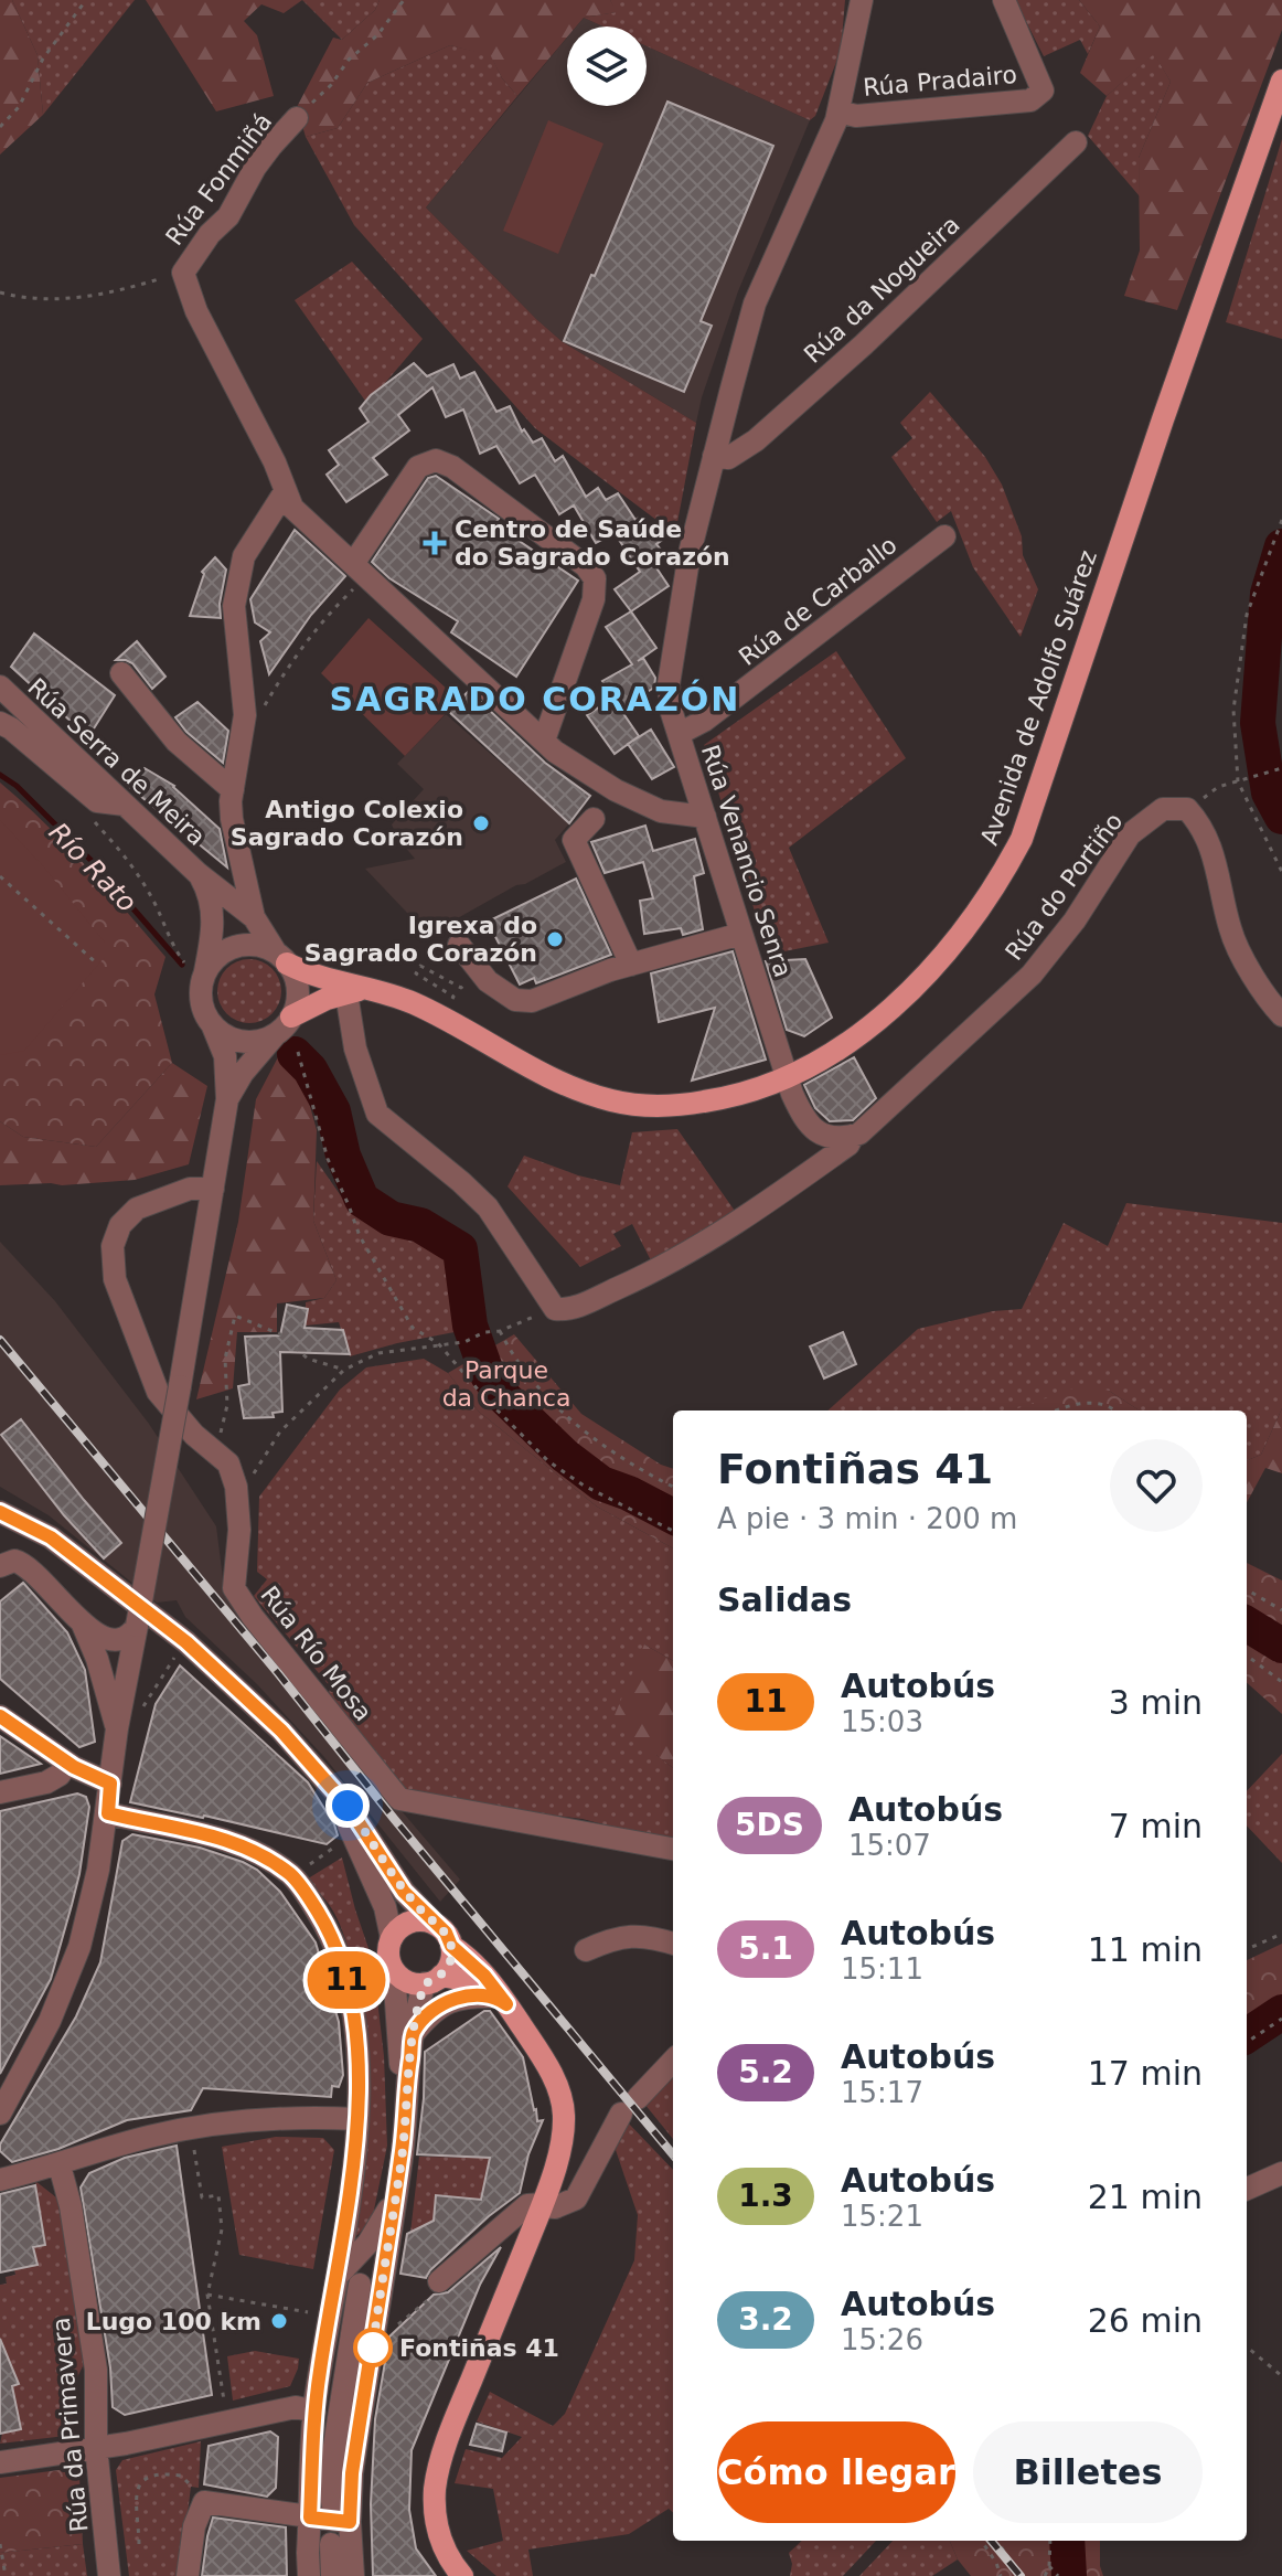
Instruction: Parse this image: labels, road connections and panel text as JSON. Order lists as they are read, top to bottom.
{
  "streets": {
    "main road": ["Avenida de Adolfo Suárez"],
    "street": [
      "Rúa Pradairo",
      "Rúa Fonmiñá",
      "Rúa da Nogueira",
      "Rúa de Carballo",
      "Rúa Serra de Meira",
      "Rúa Venancio Senra",
      "Rúa do Portiño",
      "Rúa Río Mosa",
      "Rúa da Primavera"
    ]
  },
  "crossings": [
    ["Rúa Pradairo", "Rúa Venancio Senra"],
    ["Rúa da Nogueira", "Rúa Venancio Senra"],
    ["Rúa de Carballo", "Rúa Venancio Senra"],
    ["Avenida de Adolfo Suárez", "Rúa Serra de Meira"],
    ["Avenida de Adolfo Suárez", "Rúa Venancio Senra"]
  ],
  "districts": ["SAGRADO CORAZÓN"],
  "water": ["Río Rato"],
  "parks": ["Parque da Chanca"],
  "places": {
    "health": ["Centro de Saúde do Sagrado Corazón"],
    "other": [
      "Antigo Colexio Sagrado Corazón",
      "Igrexa do Sagrado Corazón",
      "Lugo 100 km",
      "Fontiñas 41"
    ]
  },
  "lines": ["bus line 11"],
  "page": {
    "on_map": "11",
    "heading": [
      ["Fontiñas 41", "A pie · 3 min · 200 m"],
      "Salidas"
    ],
    "list": [
      {
        "mark": "11",
        "name": "Autobús",
        "note": "15:03",
        "value": "3 min"
      },
      {
        "mark": "5DS",
        "name": "Autobús",
        "note": "15:07",
        "value": "7 min"
      },
      {
        "mark": "5.1",
        "name": "Autobús",
        "note": "15:11",
        "value": "11 min"
      },
      {
        "mark": "5.2",
        "name": "Autobús",
        "note": "15:17",
        "value": "17 min"
      },
      {
        "mark": "1.3",
        "name": "Autobús",
        "note": "15:21",
        "value": "21 min"
      },
      {
        "mark": "3.2",
        "name": "Autobús",
        "note": "15:26",
        "value": "26 min"
      }
    ],
    "buttons": ["Cómo llegar", "Billetes"]
  }
}
